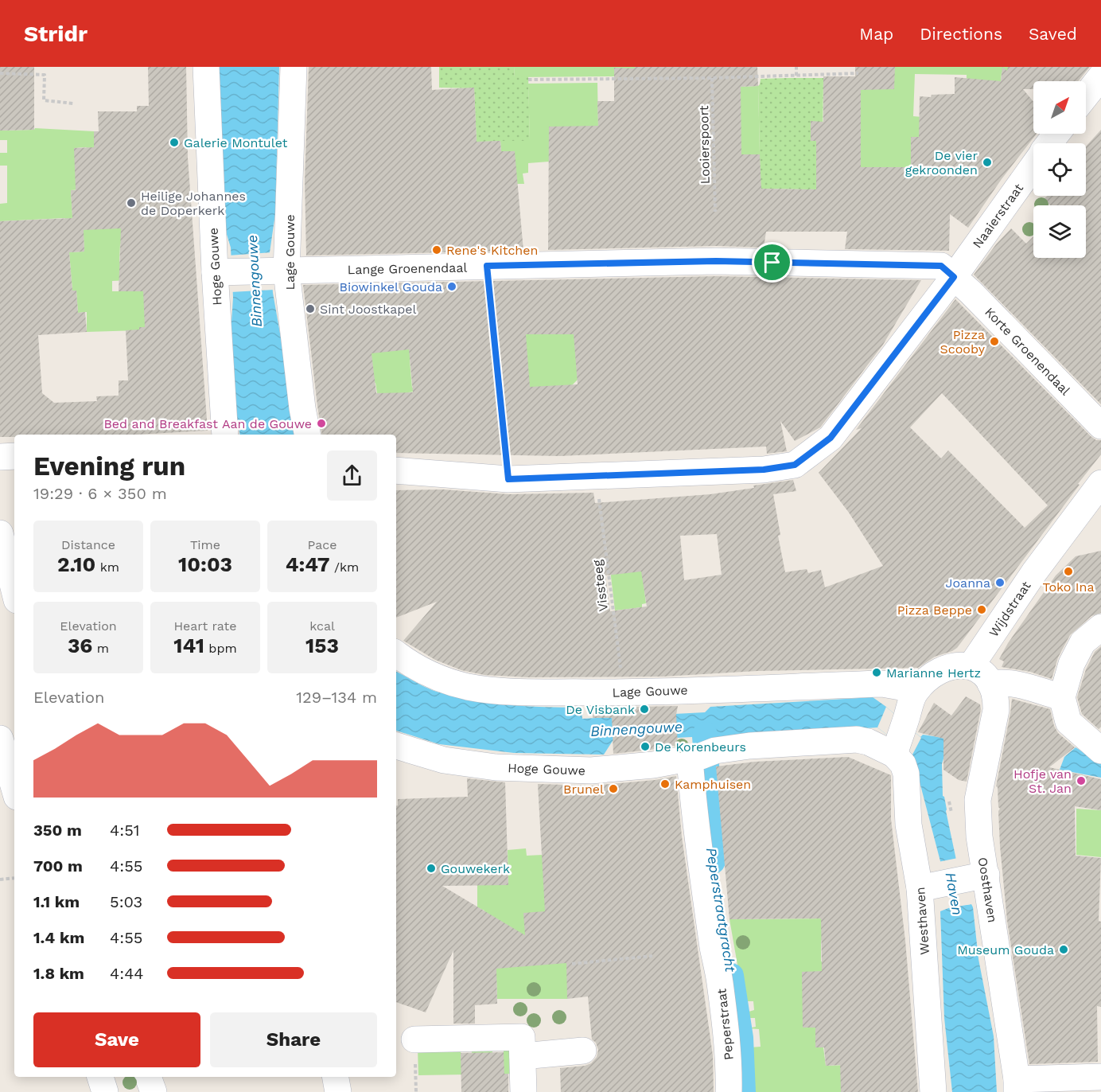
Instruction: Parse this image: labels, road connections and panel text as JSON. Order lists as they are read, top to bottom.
{
  "streets": {
    "street": [
      "Naaierstraat",
      "Lage Gouwe",
      "Hoge Gouwe",
      "Lange Groenendaal",
      "Korte Groenendaal",
      "Wijdstraat",
      "Oosthaven",
      "Westhaven",
      "Peperstraat"
    ],
    "path": ["Looierspoort", "Vissteeg"]
  },
  "crossings": [
    ["Naaierstraat", "Lange Groenendaal"],
    ["Naaierstraat", "Korte Groenendaal"],
    ["Naaierstraat", "Vissteeg"],
    ["Lage Gouwe", "Lange Groenendaal"],
    ["Lage Gouwe", "Vissteeg"],
    ["Hoge Gouwe", "Lange Groenendaal"],
    ["Hoge Gouwe", "Westhaven"],
    ["Hoge Gouwe", "Peperstraat"],
    ["Lange Groenendaal", "Korte Groenendaal"]
  ],
  "water": ["Binnengouwe", "Haven", "Peperstraatgracht"],
  "places": [
    "Galerie Montulet",
    "De vier gekroonden",
    "Heilige Johannes de Doperkerk",
    "Rene's Kitchen",
    "Biowinkel Gouda",
    "Sint Joostkapel",
    "Pizza Scooby",
    "Bed and Breakfast Aan de Gouwe",
    "Toko Ina",
    "Joanna",
    "Pizza Beppe",
    "Marianne Hertz",
    "De Visbank",
    "De Korenbeurs",
    "Hofje van St. Jan",
    "Kamphuisen",
    "Brunel",
    "Gouwekerk",
    "Museum Gouda"
  ],
  "north": "top right",
  "page": {
    "header": "Stridr",
    "nav": ["Map", "Directions", "Saved"],
    "heading": ["Evening run", "19:29 · 6 × 350 m"],
    "stats": [
      ["Distance", "2.10 km"],
      ["Time", "10:03"],
      ["Pace", "4:47 /km"],
      ["Elevation", "36 m"],
      ["Heart rate", "141 bpm"],
      ["kcal", "153"]
    ],
    "chart": ["Elevation", "129–134 m"],
    "list": [
      {
        "name": "350 m",
        "note": "4:51"
      },
      {
        "name": "700 m",
        "note": "4:55"
      },
      {
        "name": "1.1 km",
        "note": "5:03"
      },
      {
        "name": "1.4 km",
        "note": "4:55"
      },
      {
        "name": "1.8 km",
        "note": "4:44"
      }
    ],
    "buttons": ["Save", "Share"]
  }
}
